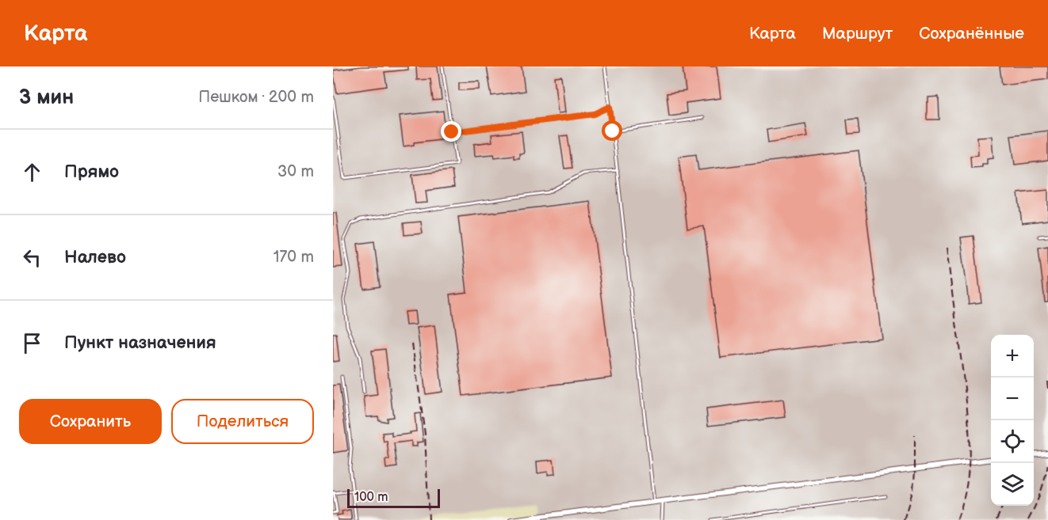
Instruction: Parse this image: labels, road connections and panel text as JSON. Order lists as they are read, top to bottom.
{
  "scale_bar": "100 m",
  "page": {
    "header": "Карта",
    "nav": ["Карта", "Маршрут", "Сохранённые"],
    "heading": ["3 мин", "Пешком · 200 m"],
    "list": [
      ["Прямо", "30 m"],
      ["Налево", "170 m"],
      "Пункт назначения"
    ],
    "map_buttons": ["+", "−"],
    "buttons": ["Сохранить", "Поделиться"],
    "scale": "100 m"
  }
}
